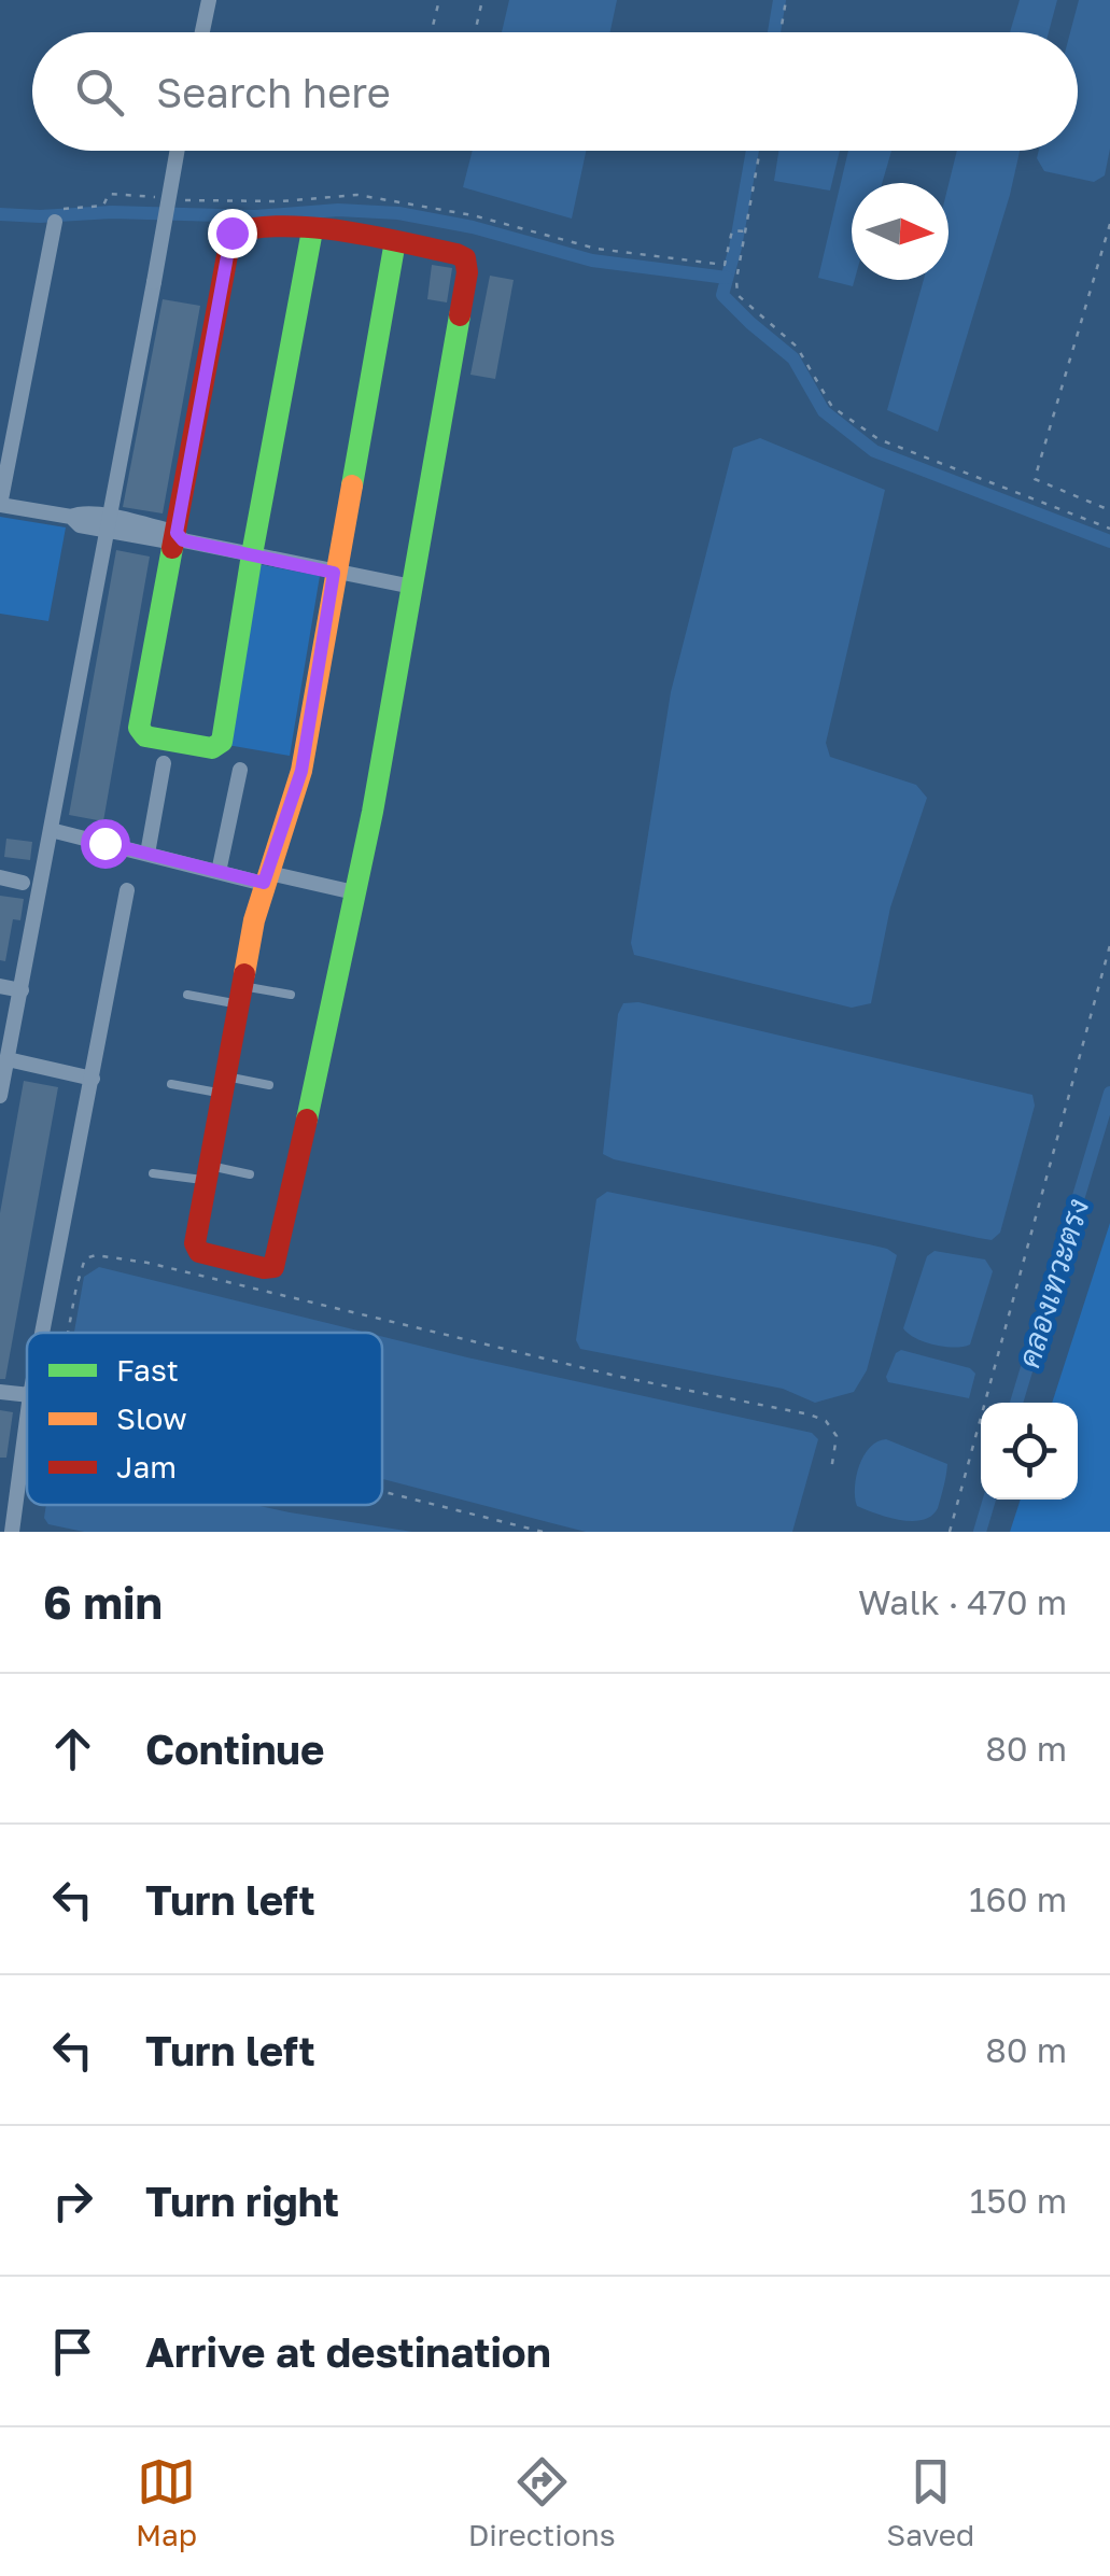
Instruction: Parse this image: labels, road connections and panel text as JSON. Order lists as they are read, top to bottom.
{
  "water": ["คลองเทวะตรง"],
  "legend": ["Fast", "Slow", "Jam"],
  "north": "right",
  "page": {
    "search": "Search here",
    "heading": ["6 min", "Walk · 470 m"],
    "list": [
      ["Continue", "80 m"],
      ["Turn left", "160 m"],
      ["Turn left", "80 m"],
      ["Turn right", "150 m"],
      "Arrive at destination"
    ],
    "nav": ["Map", "Directions", "Saved"]
  }
}
